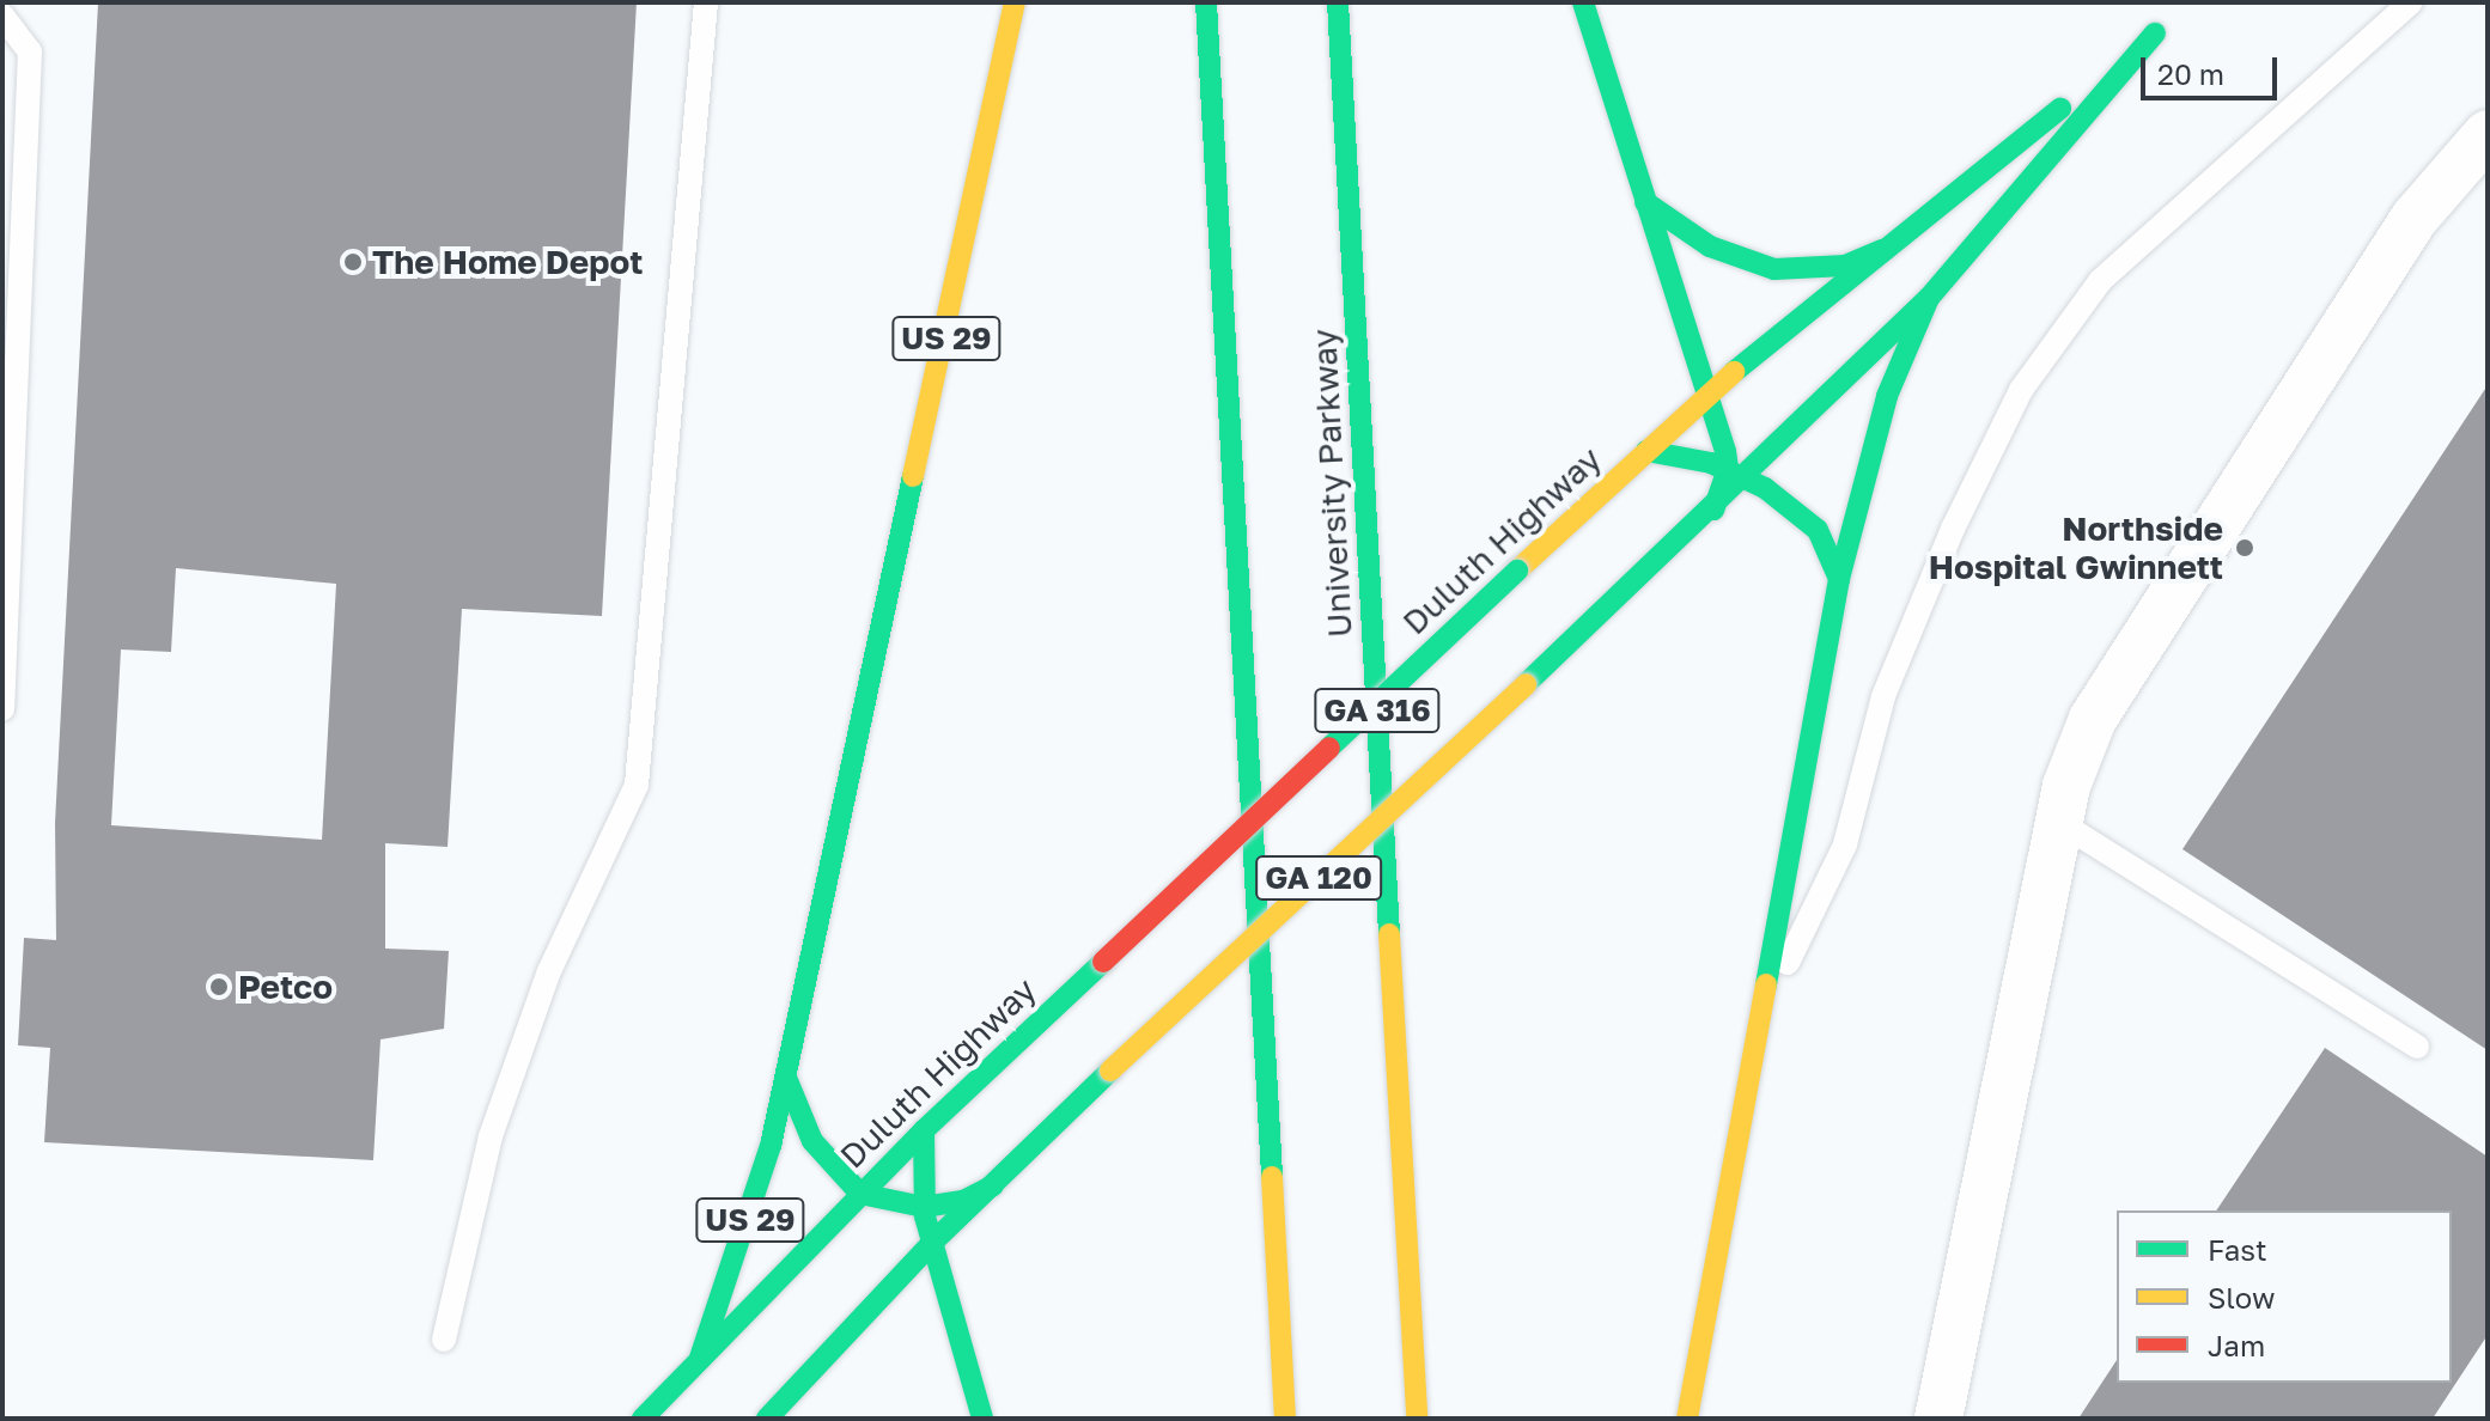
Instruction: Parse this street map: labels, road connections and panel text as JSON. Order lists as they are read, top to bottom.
{
  "streets": {
    "main road": [
      "US 29",
      "University Parkway",
      "Duluth Highway",
      "GA 316",
      "GA 120"
    ]
  },
  "crossings": [
    ["US 29", "Duluth Highway"],
    ["Duluth Highway", "GA 120"]
  ],
  "places": ["The Home Depot", "Northside Hospital Gwinnett", "Petco"],
  "legend": ["Fast", "Slow", "Jam"],
  "scale_bar": "20 m"
}
